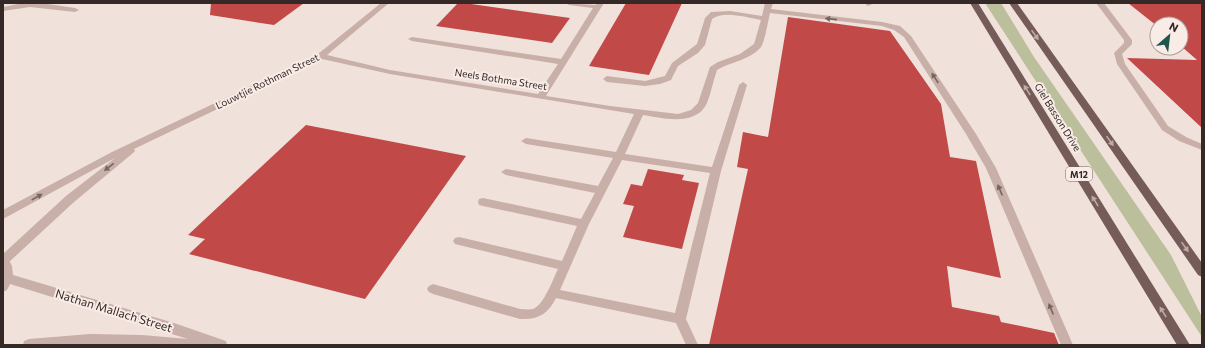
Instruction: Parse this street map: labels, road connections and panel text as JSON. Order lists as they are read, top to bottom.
{
  "streets": {
    "main road": ["Giel Basson Drive", "M12"],
    "street": ["Neels Bothma Street", "Louwtjie Rothman Street", "Nathan Mallach Street"]
  },
  "crossings": [
    ["Neels Bothma Street", "Louwtjie Rothman Street"]
  ],
  "north": "top right"
}
